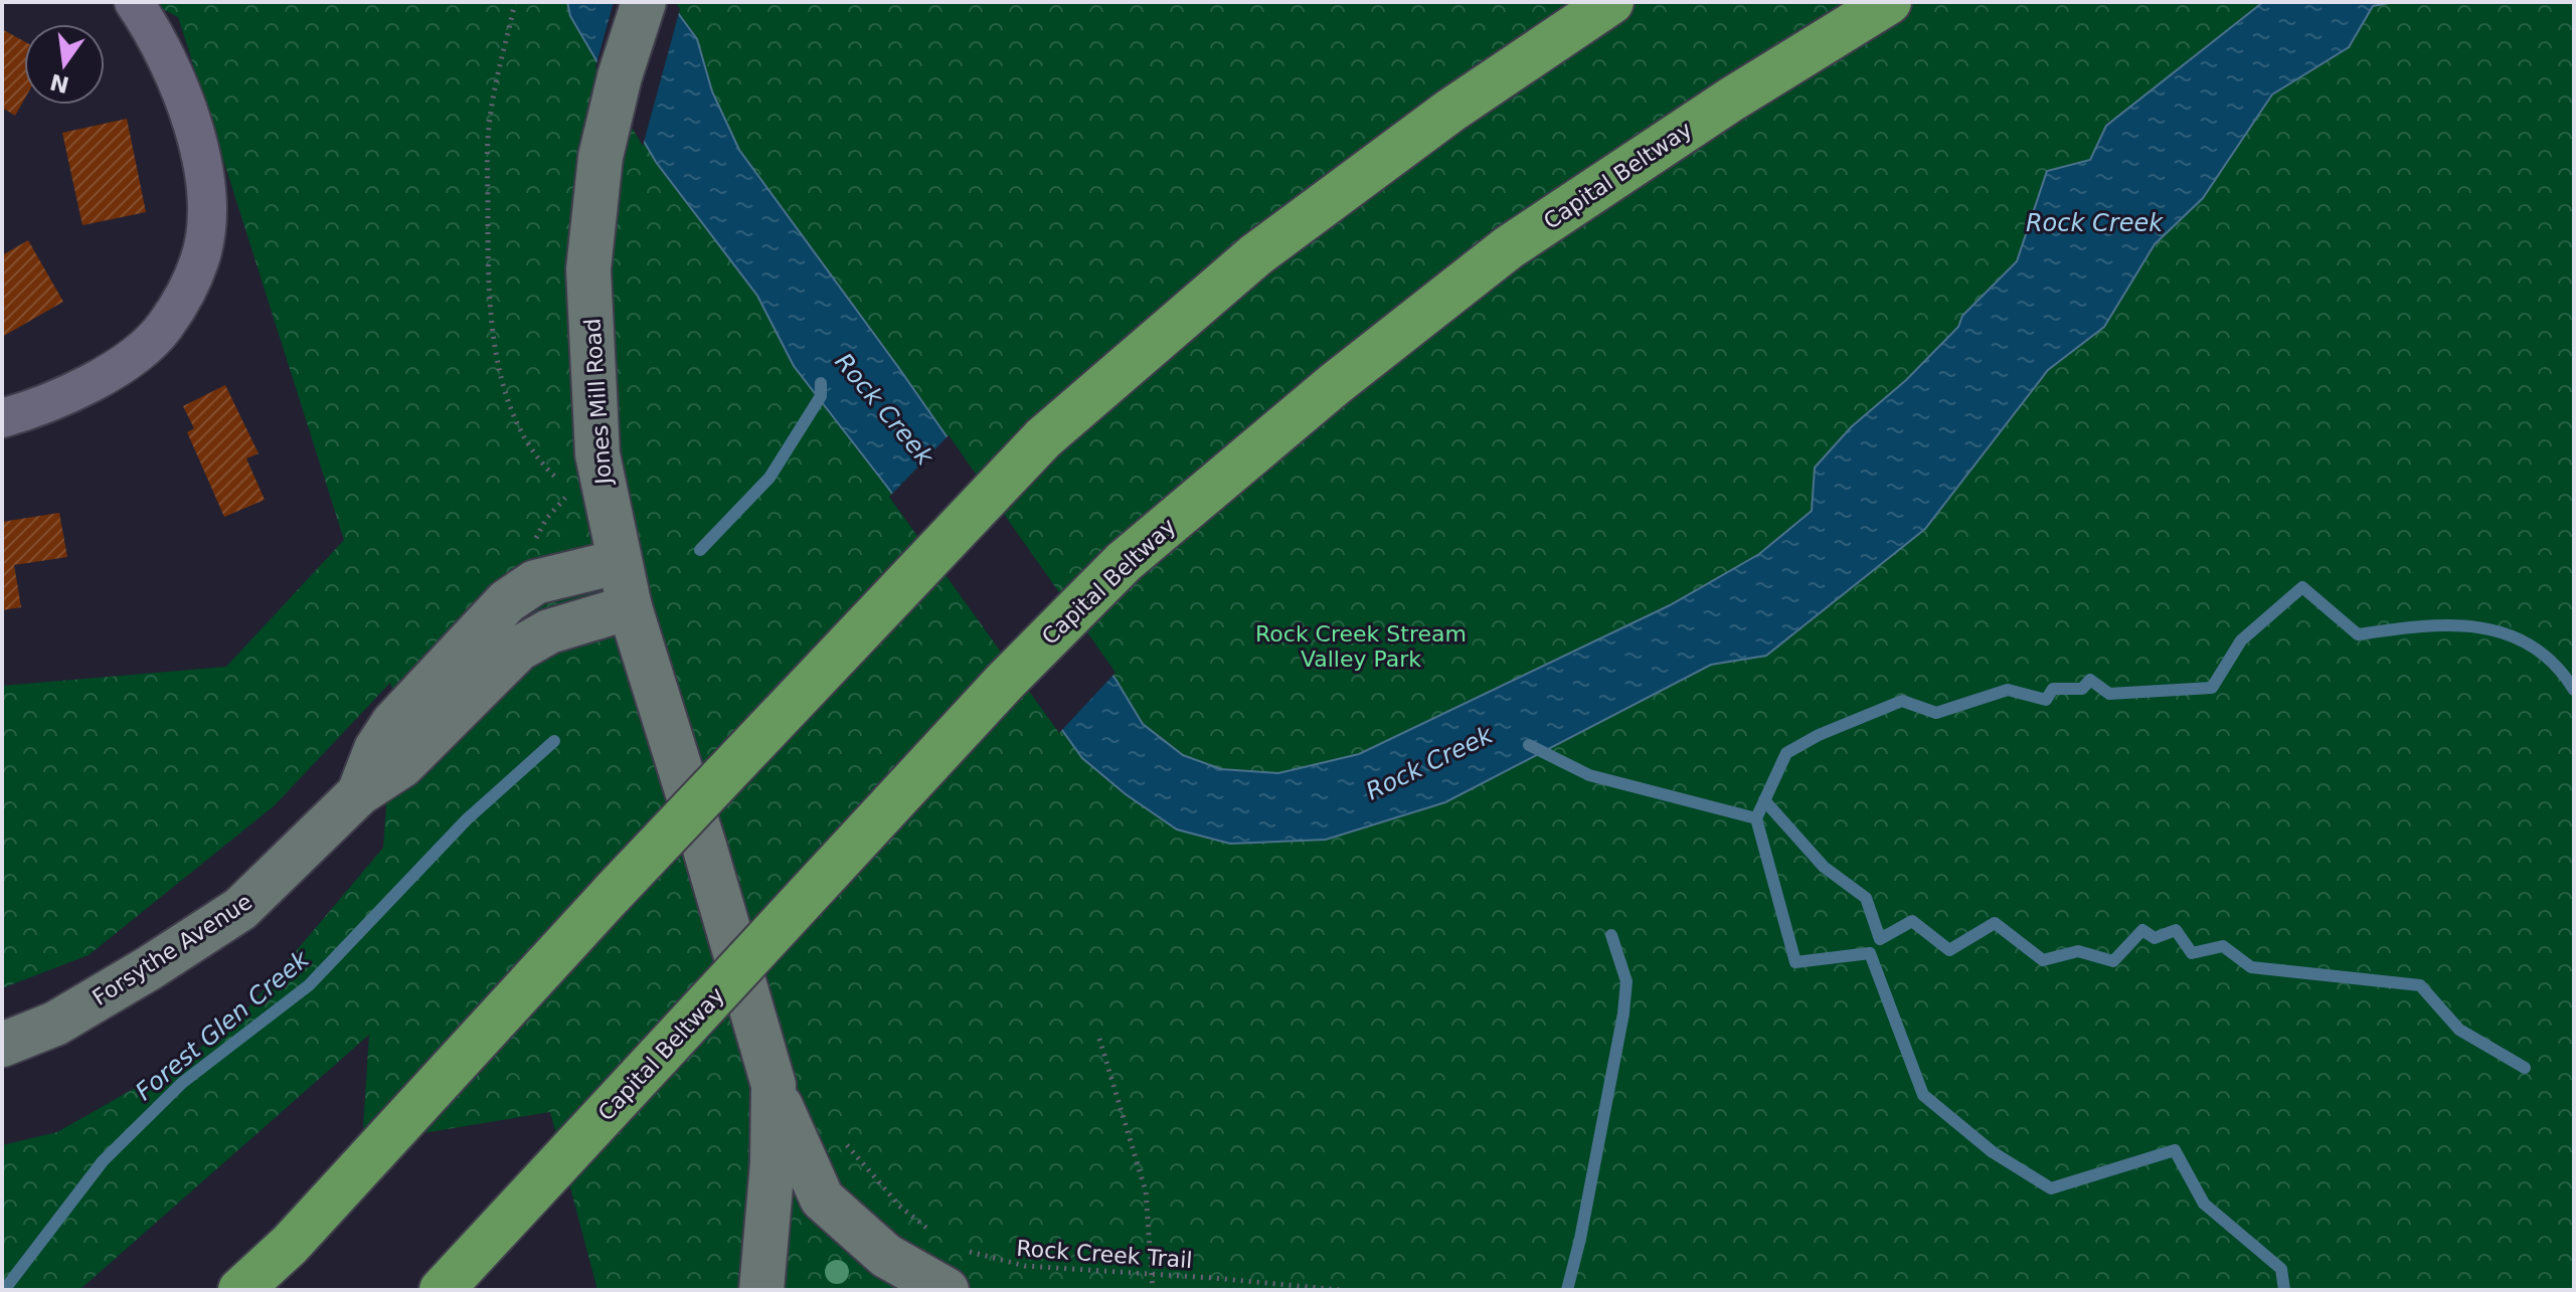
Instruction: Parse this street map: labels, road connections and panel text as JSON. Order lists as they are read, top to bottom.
{
  "streets": {
    "highway": ["Capital Beltway"],
    "street": ["Jones Mill Road", "Forsythe Avenue"],
    "path": ["Rock Creek Trail"]
  },
  "crossings": [
    ["Jones Mill Road", "Forsythe Avenue"]
  ],
  "water": ["Rock Creek", "Forest Glen Creek"],
  "parks": ["Rock Creek Stream Valley Park"],
  "north": "bottom"
}
